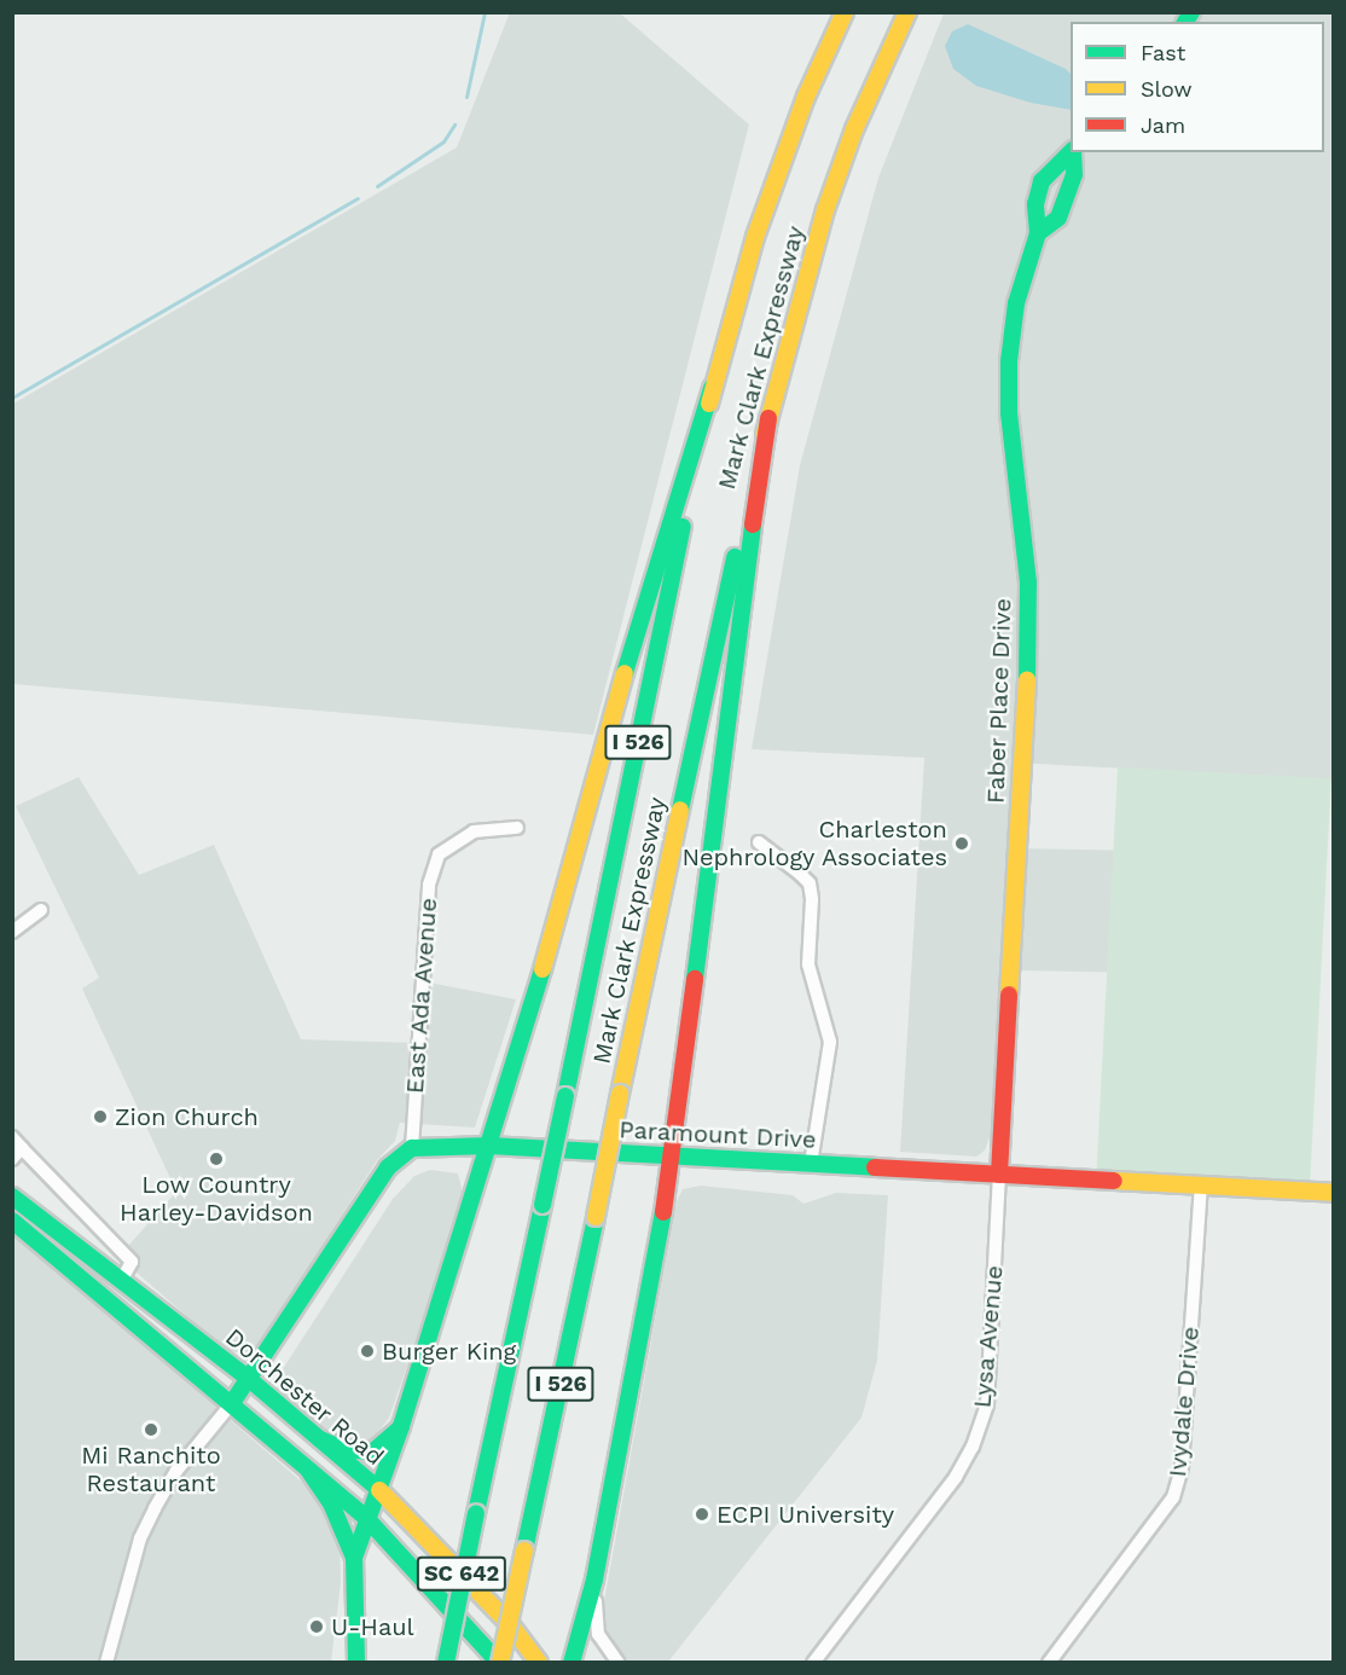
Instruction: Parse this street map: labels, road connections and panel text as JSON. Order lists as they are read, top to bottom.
{
  "streets": {
    "main road": [
      "Mark Clark Expressway",
      "Faber Place Drive",
      "I 526",
      "Paramount Drive",
      "Dorchester Road",
      "SC 642"
    ],
    "street": ["East Ada Avenue", "Lysa Avenue", "Ivydale Drive"]
  },
  "crossings": [
    ["Mark Clark Expressway", "SC 642"],
    ["Faber Place Drive", "Paramount Drive"],
    ["Faber Place Drive", "Lysa Avenue"],
    ["East Ada Avenue", "Paramount Drive"],
    ["Paramount Drive", "Lysa Avenue"],
    ["Paramount Drive", "Ivydale Drive"]
  ],
  "places": [
    "Charleston Nephrology Associates",
    "Zion Church",
    "Low Country Harley-Davidson",
    "Burger King",
    "Mi Ranchito Restaurant",
    "ECPI University",
    "U-Haul"
  ],
  "legend": ["Fast", "Slow", "Jam"]
}
